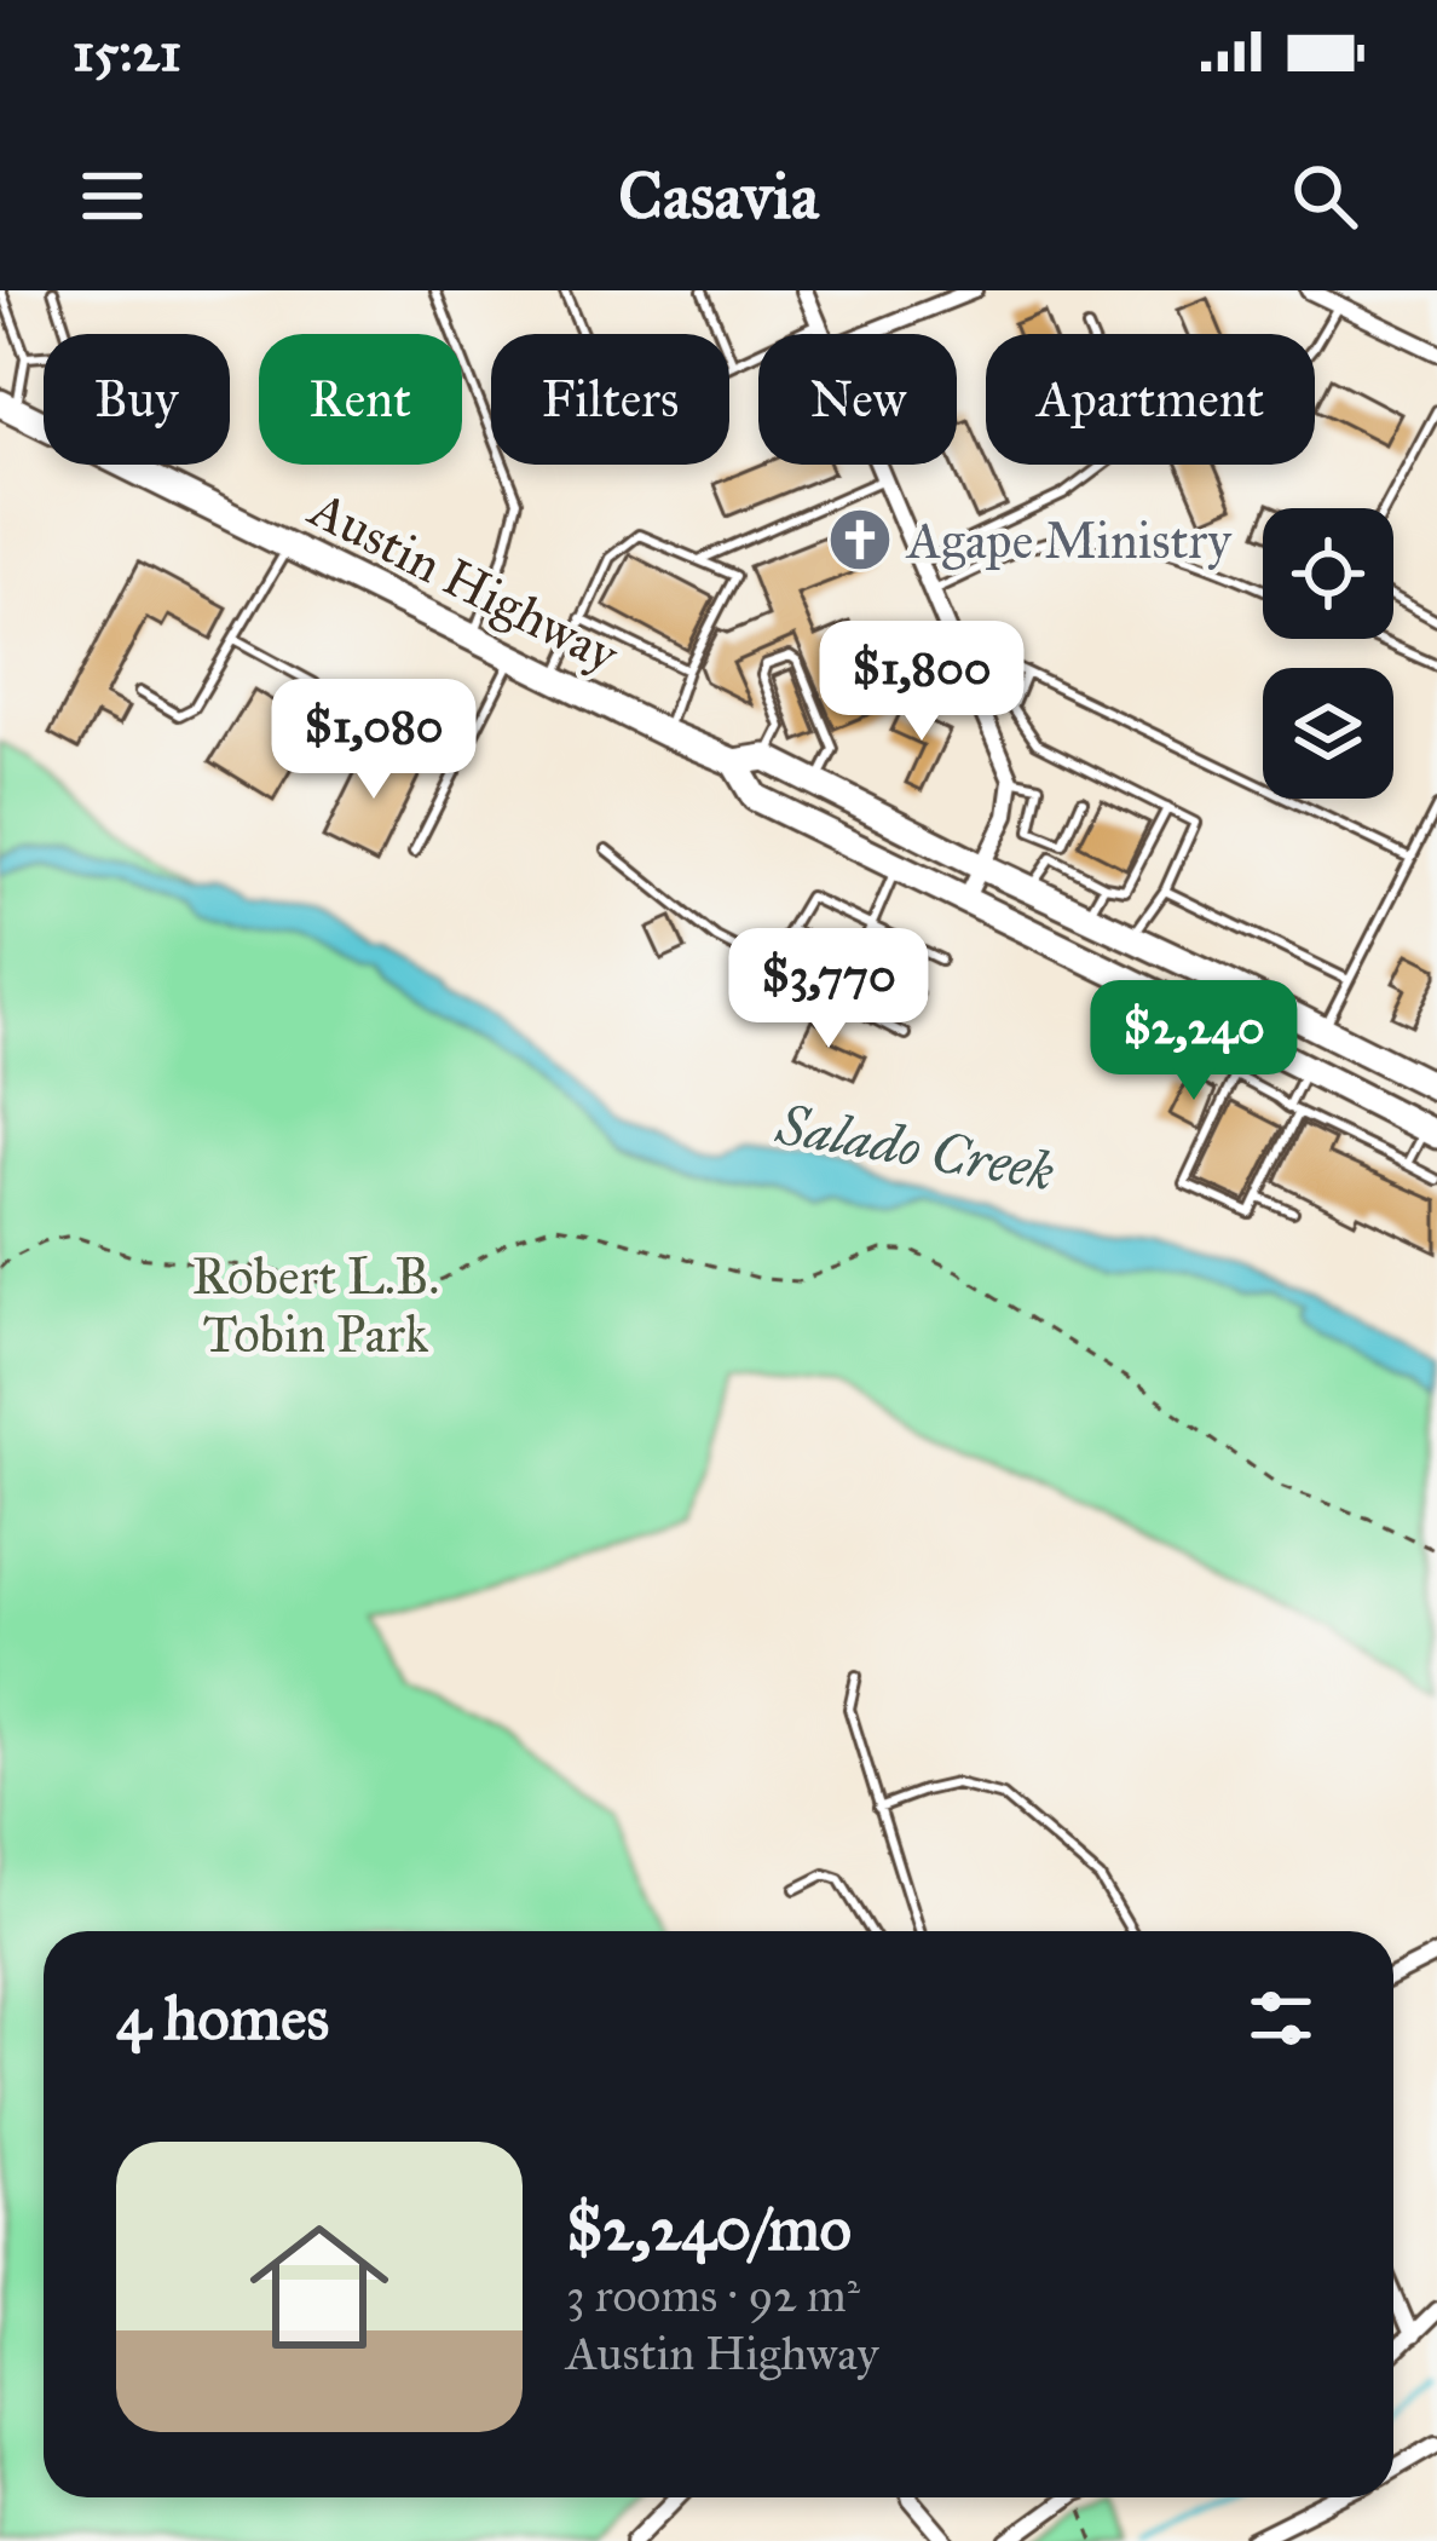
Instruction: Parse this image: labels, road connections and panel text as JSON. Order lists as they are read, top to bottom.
{
  "streets": {
    "main road": ["Austin Highway"]
  },
  "water": ["Salado Creek"],
  "parks": ["Robert L.B. Tobin Park"],
  "places": {
    "church": ["Agape Ministry"]
  },
  "page": {
    "status": "15:21",
    "header": "Casavia",
    "chip": [
      "Buy",
      "Rent",
      "Filters",
      "New",
      "Apartment"
    ],
    "price": [
      "$1,800",
      "$1,080",
      "$3,770",
      "$2,240"
    ],
    "heading": "4 homes",
    "list": [
      {
        "name": "$2,240/mo",
        "note": "3 rooms · 92 m² · Austin Highway"
      }
    ]
  }
}
